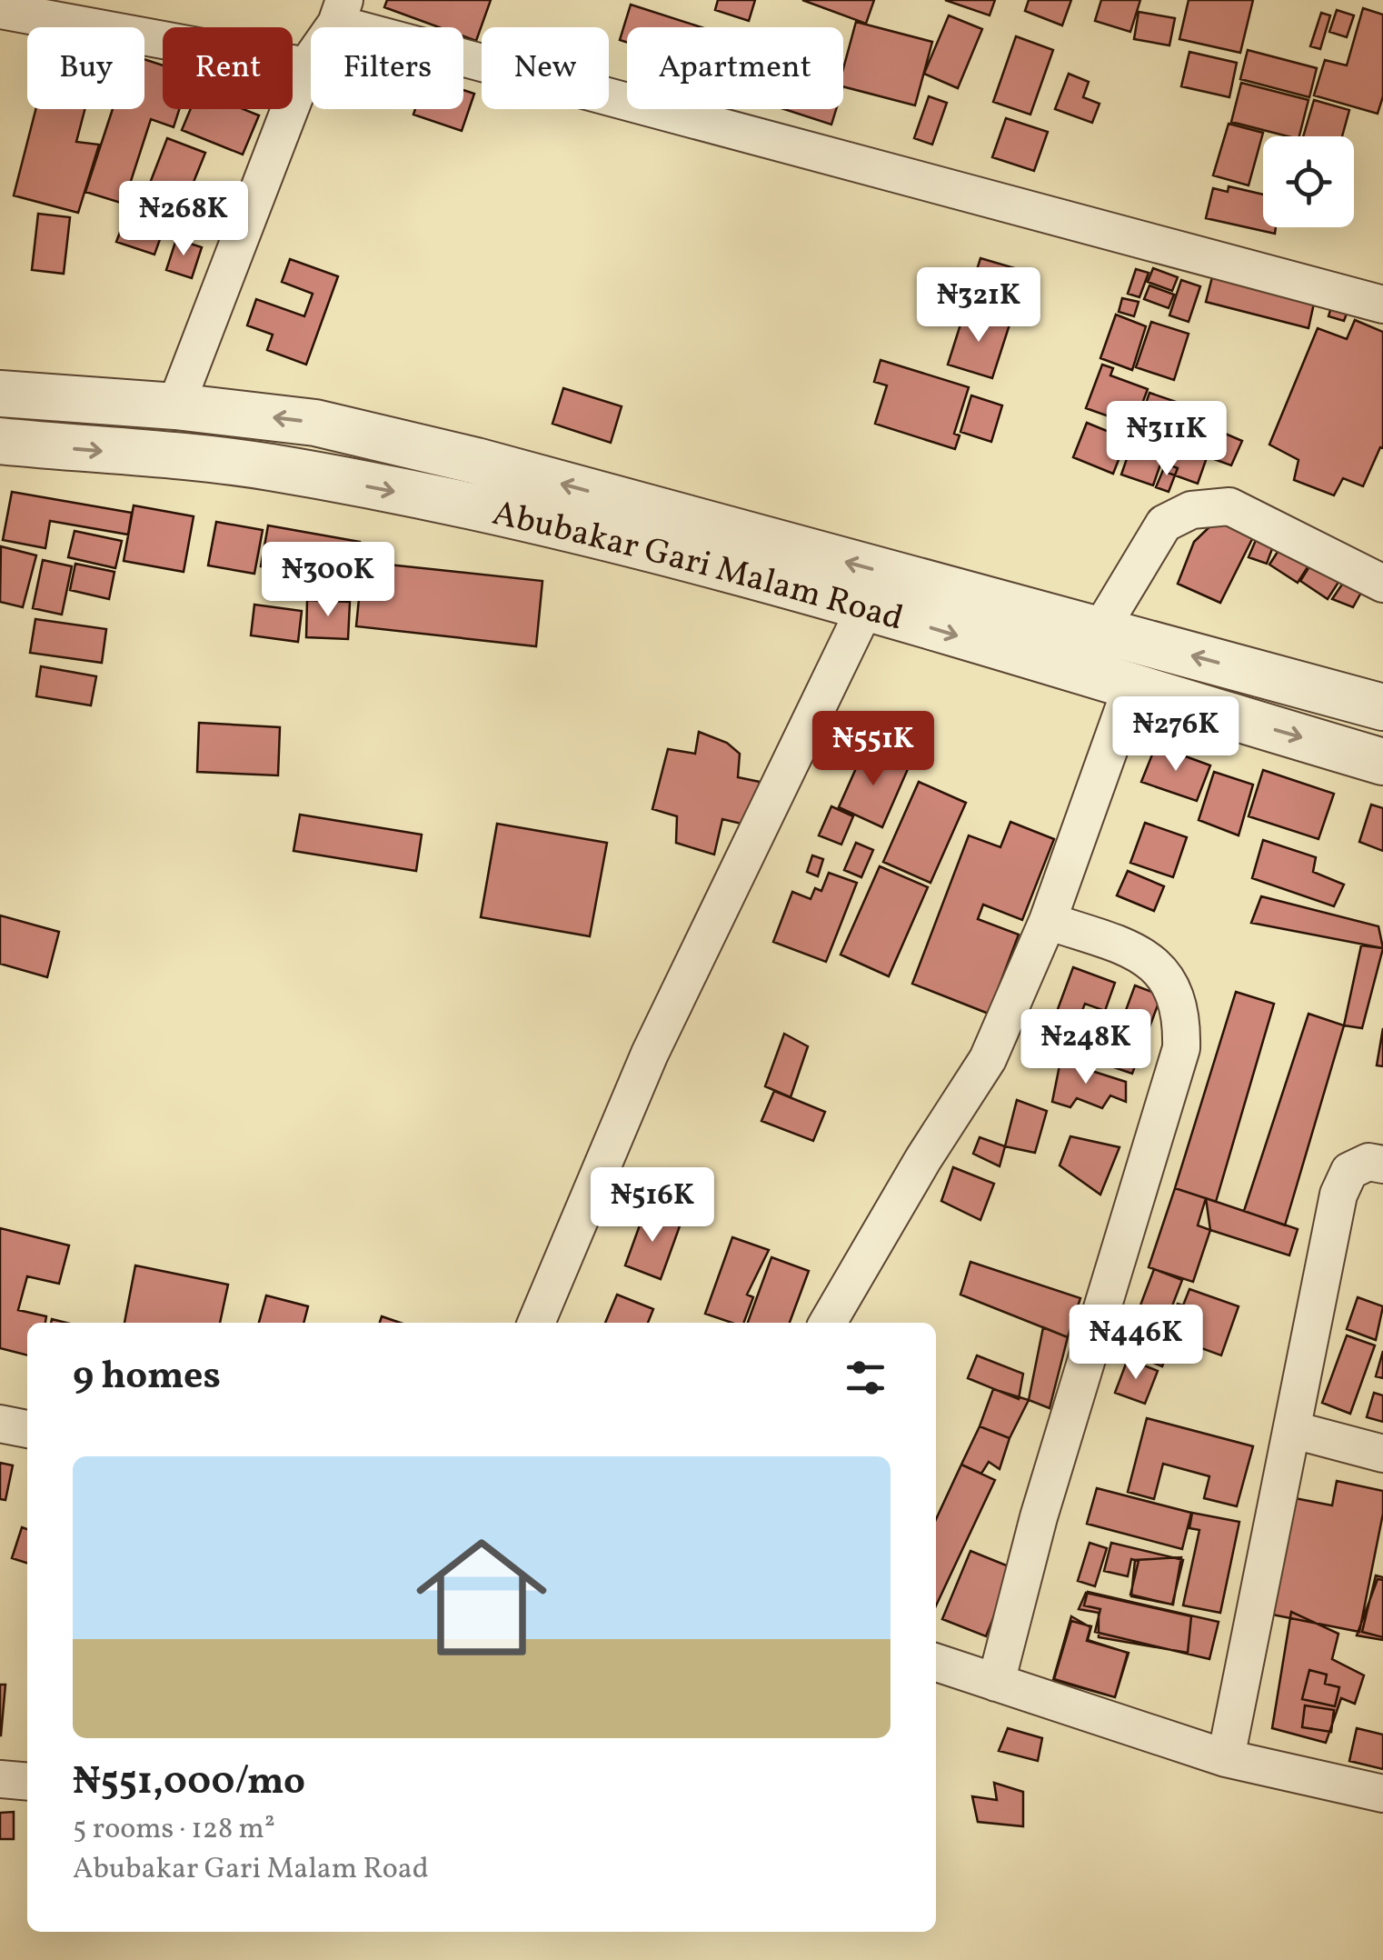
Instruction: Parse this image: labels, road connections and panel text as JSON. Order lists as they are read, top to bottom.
{
  "streets": {
    "street": ["Abubakar Gari Malam Road"]
  },
  "page": {
    "chip": [
      "Buy",
      "Rent",
      "Filters",
      "New",
      "Apartment"
    ],
    "price": [
      "₦268K",
      "₦321K",
      "₦311K",
      "₦300K",
      "₦276K",
      "₦551K",
      "₦248K",
      "₦516K",
      "₦446K"
    ],
    "heading": "9 homes",
    "list": [
      {
        "name": "₦551,000/mo",
        "note": "5 rooms · 128 m² · Abubakar Gari Malam Road"
      }
    ]
  }
}
